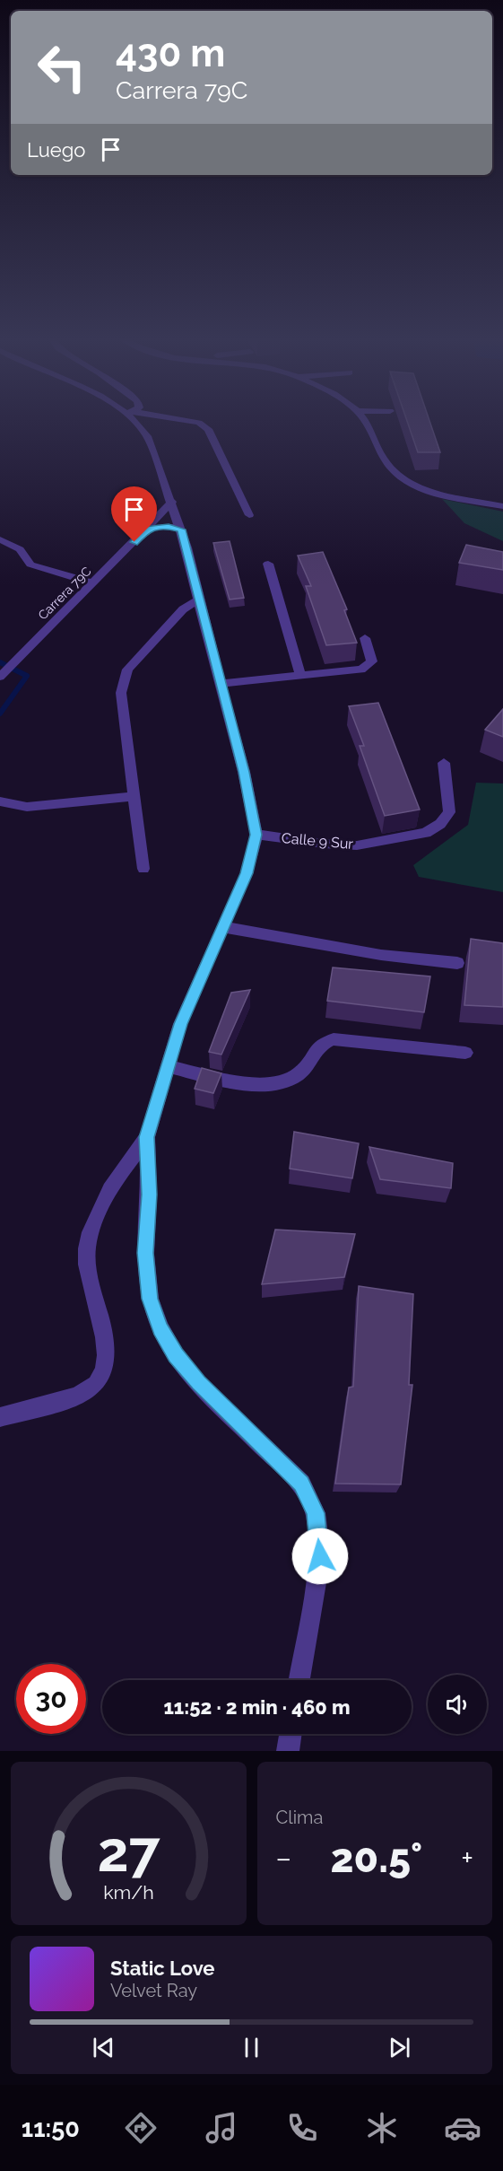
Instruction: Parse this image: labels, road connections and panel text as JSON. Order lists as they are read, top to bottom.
{
  "streets": {
    "street": ["Carrera 79C", "Calle 9 Sur"]
  },
  "page": {
    "turn": ["430 m", "Carrera 79C"],
    "then": "Luego",
    "limit": "30",
    "trip": "11:52 · 2 min · 460 m",
    "tile": "Clima",
    "heat": ["−", "20.5°", "+"],
    "song": ["Static Love", "Velvet Ray"],
    "tabs": "11:50",
    "gauge": ["27", "km/h"]
  }
}
